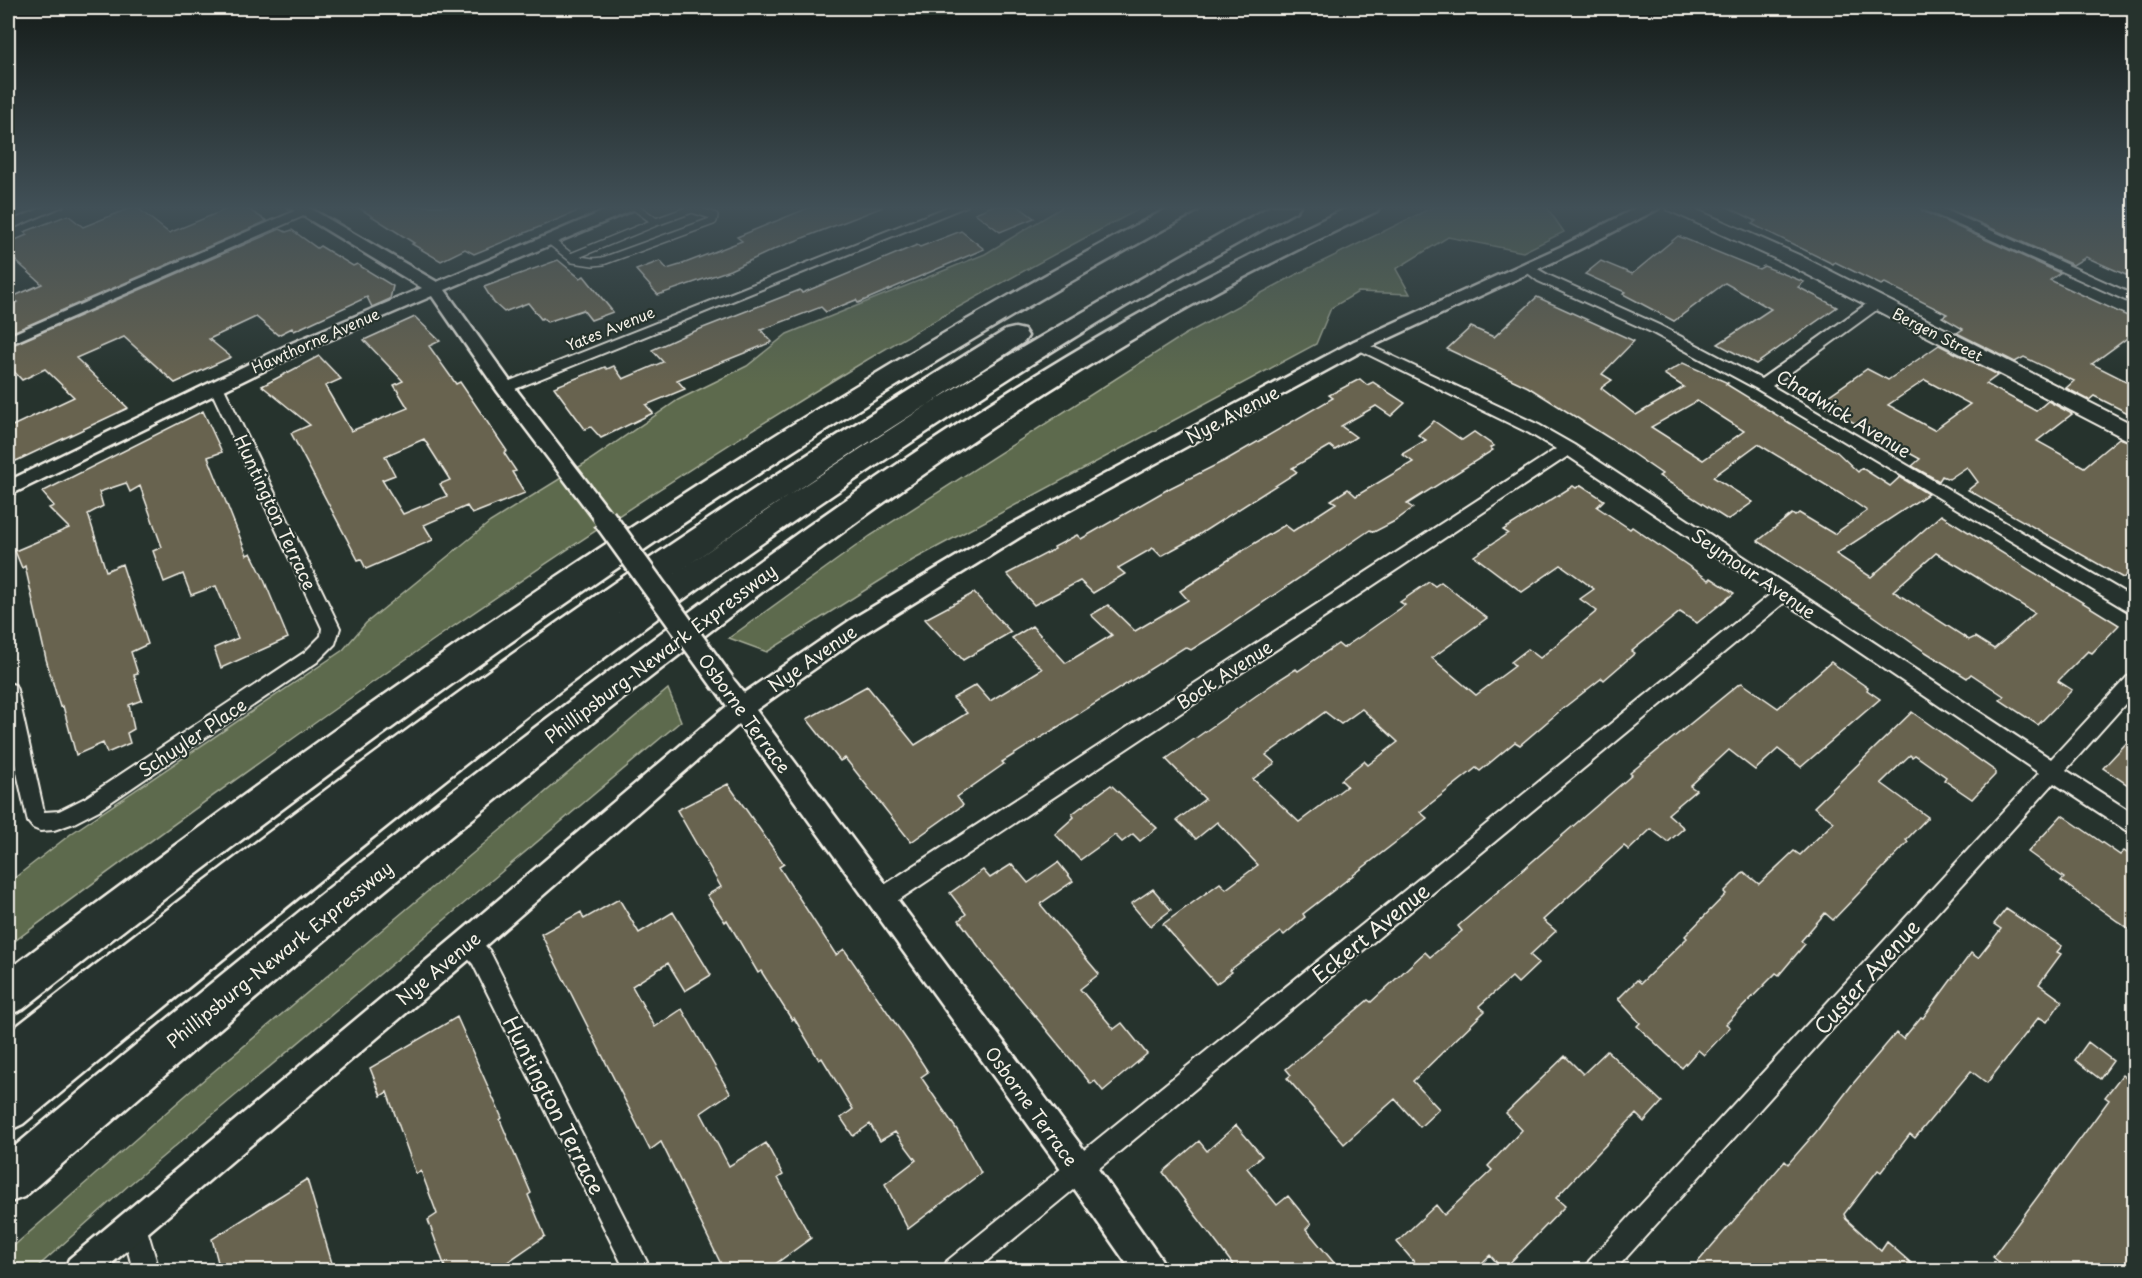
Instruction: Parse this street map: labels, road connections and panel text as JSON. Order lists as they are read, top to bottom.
{
  "streets": {
    "highway": ["Phillipsburg-Newark Expressway"],
    "main road": ["Bergen Street"],
    "street": [
      "Yates Avenue",
      "Hawthorne Avenue",
      "Chadwick Avenue",
      "Nye Avenue",
      "Huntington Terrace",
      "Seymour Avenue",
      "Bock Avenue",
      "Osborne Terrace",
      "Schuyler Place",
      "Eckert Avenue",
      "Custer Avenue"
    ]
  },
  "crossings": [
    ["Yates Avenue", "Osborne Terrace"],
    ["Hawthorne Avenue", "Huntington Terrace"],
    ["Hawthorne Avenue", "Osborne Terrace"],
    ["Chadwick Avenue", "Nye Avenue"],
    ["Nye Avenue", "Huntington Terrace"],
    ["Nye Avenue", "Seymour Avenue"],
    ["Nye Avenue", "Osborne Terrace"],
    ["Huntington Terrace", "Schuyler Place"],
    ["Seymour Avenue", "Bock Avenue"],
    ["Seymour Avenue", "Eckert Avenue"],
    ["Seymour Avenue", "Custer Avenue"],
    ["Bock Avenue", "Osborne Terrace"],
    ["Osborne Terrace", "Eckert Avenue"]
  ]
}
